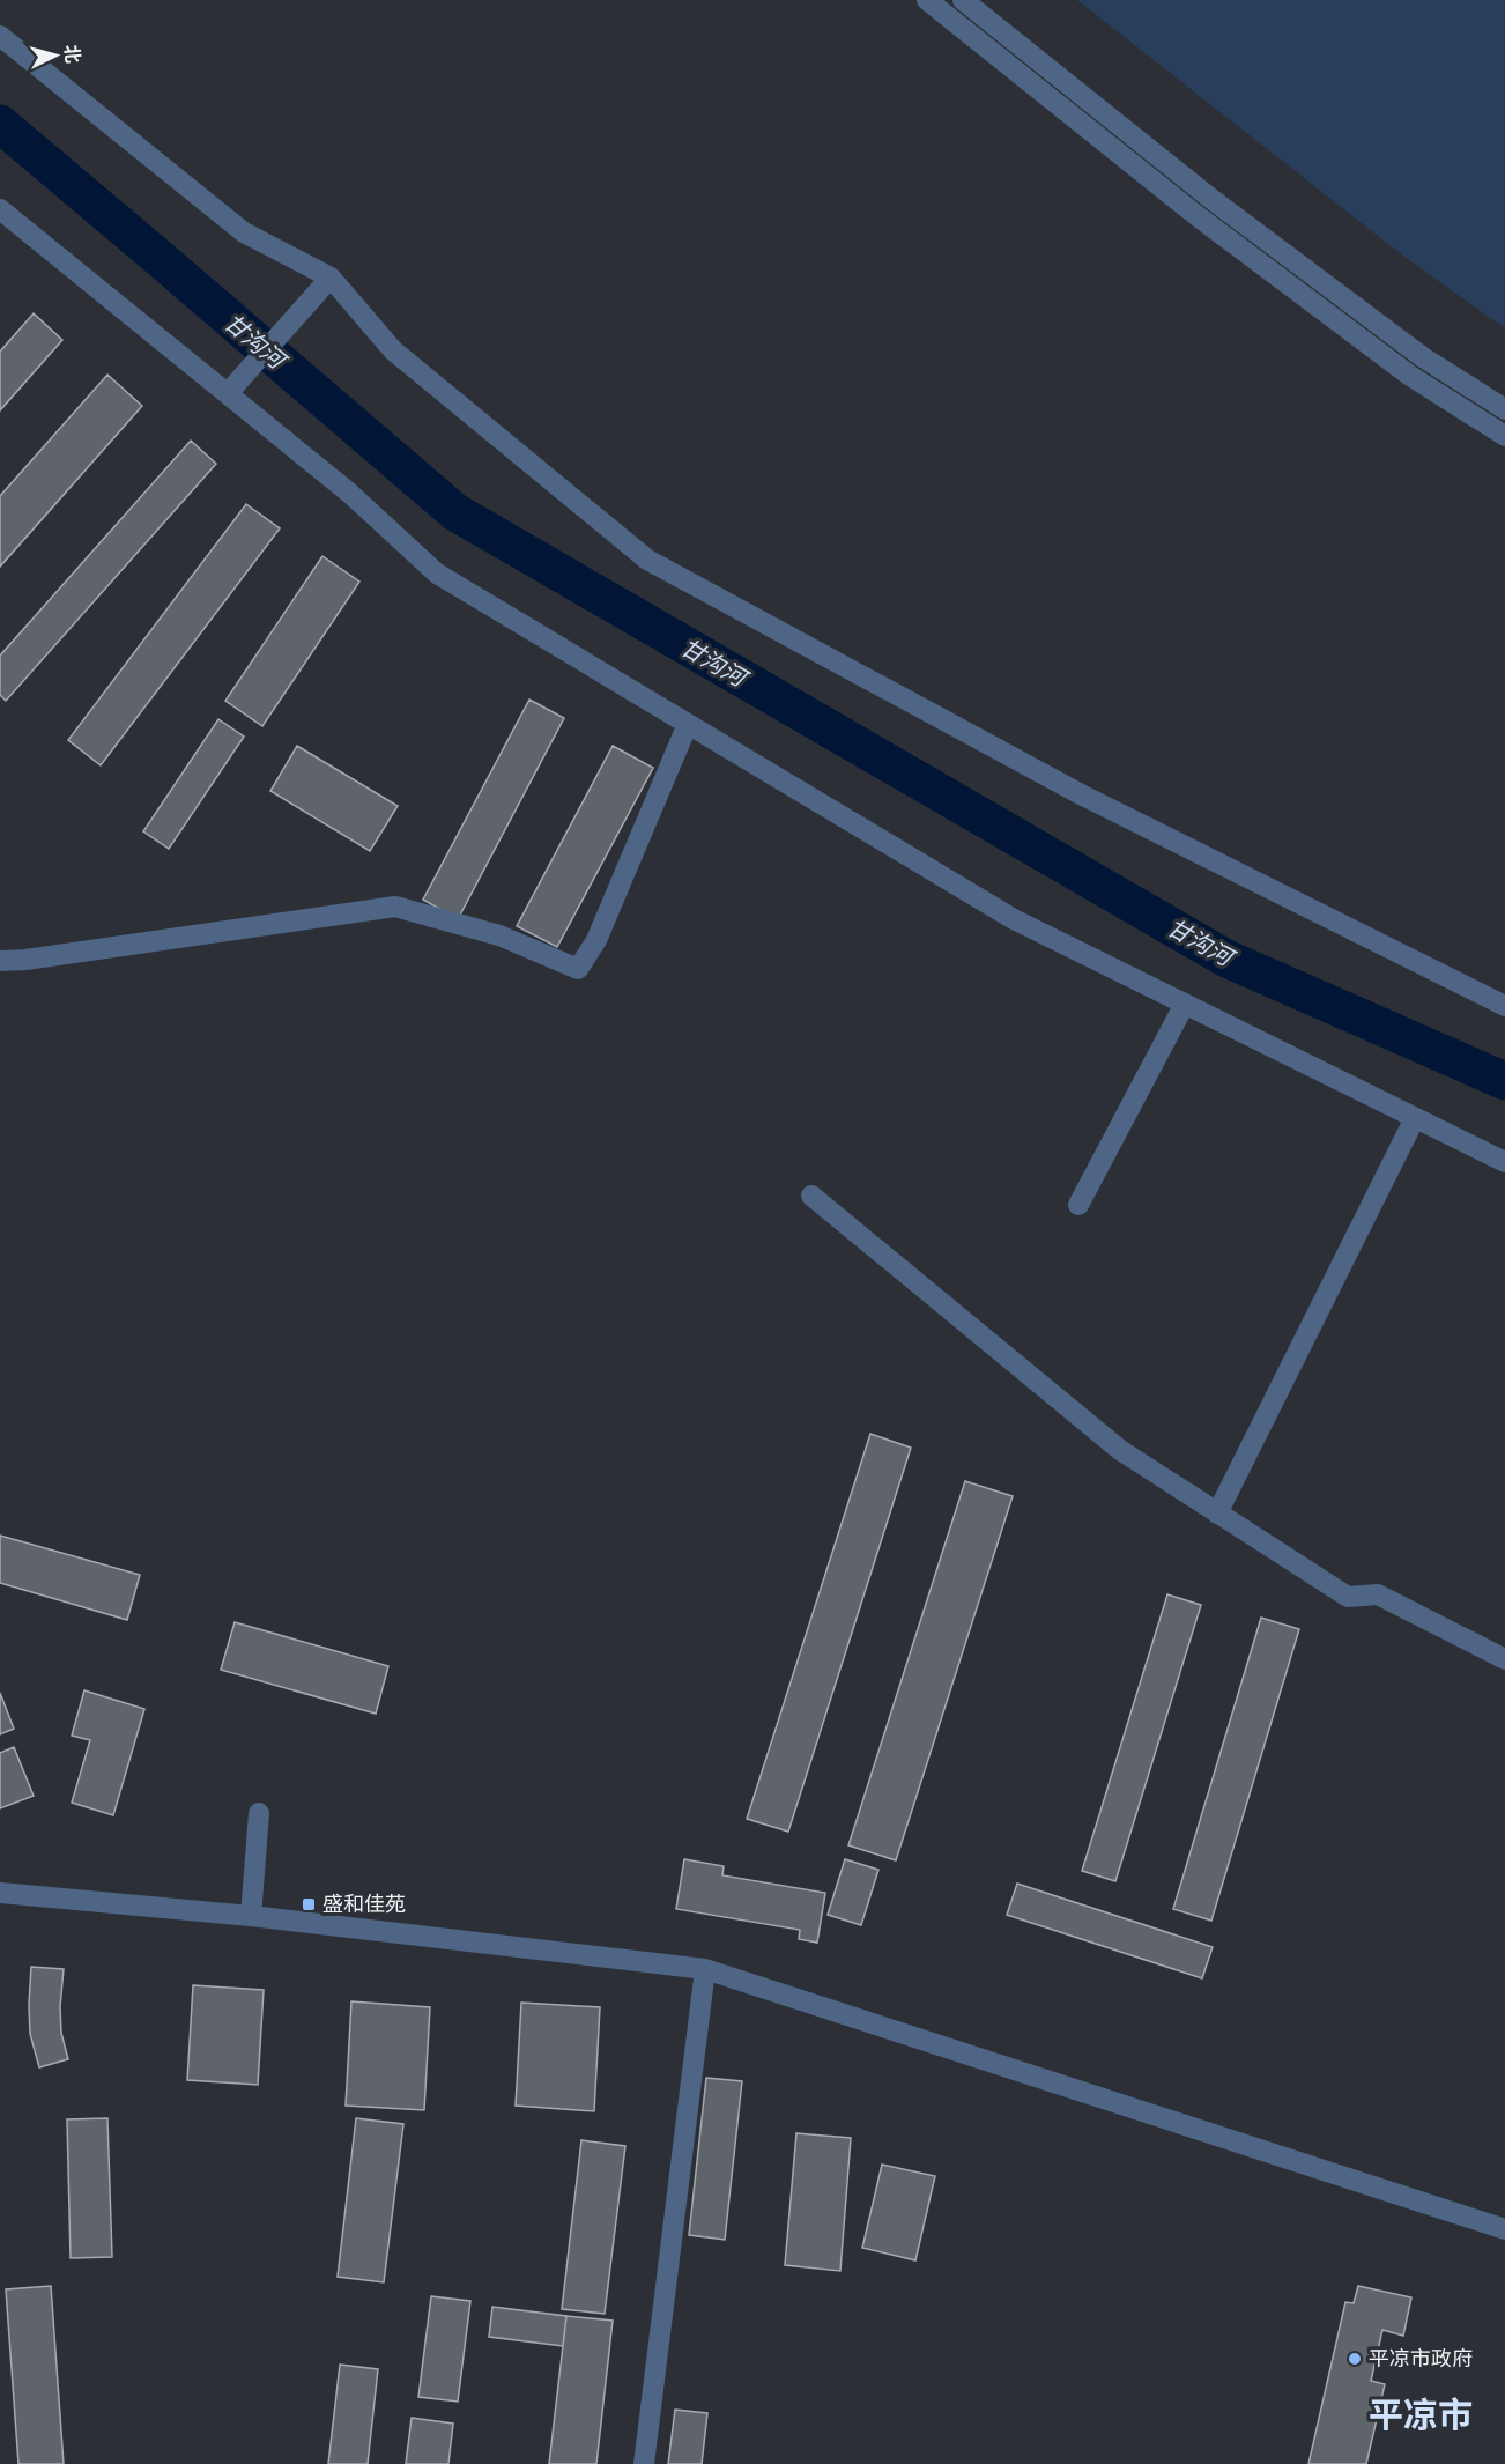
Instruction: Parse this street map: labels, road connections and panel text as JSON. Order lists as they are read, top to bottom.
{
  "districts": ["平凉市"],
  "water": ["甘沟河"],
  "places": {
    "transit": ["盛和佳苑"],
    "other": ["平凉市政府"]
  },
  "north": "right"
}
